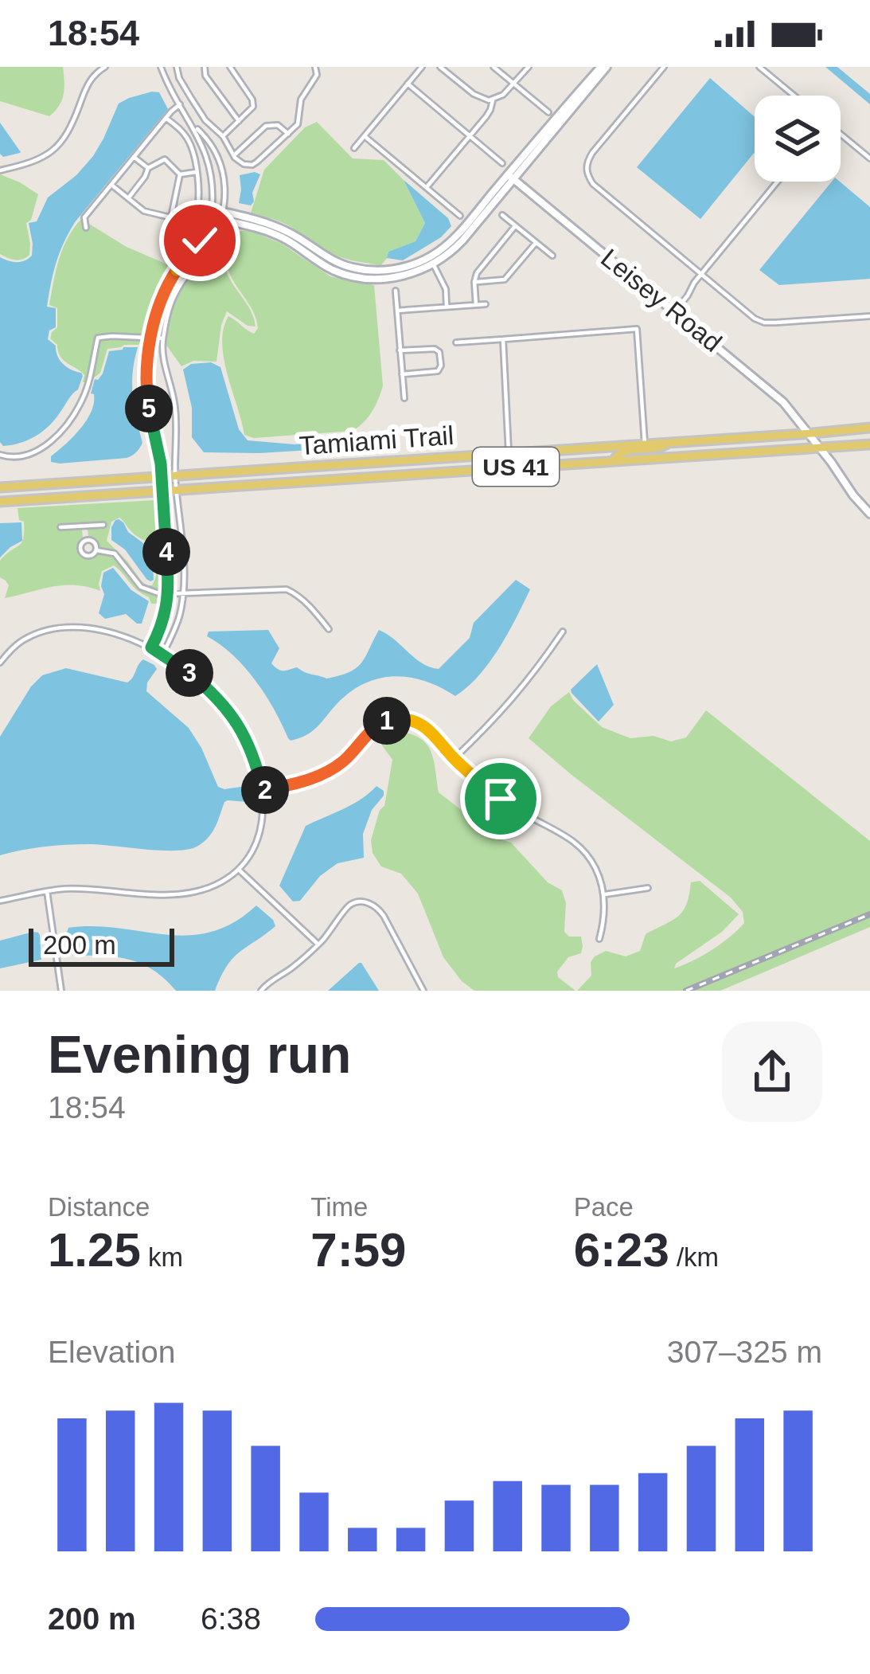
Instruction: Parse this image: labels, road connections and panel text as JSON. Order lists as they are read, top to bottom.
{
  "streets": {
    "main road": ["Tamiami Trail", "US 41"],
    "street": ["Leisey Road"]
  },
  "crossings": [
    ["Leisey Road", "Tamiami Trail"]
  ],
  "scale_bar": "200 m",
  "page": {
    "status": "18:54",
    "pins": [
      "5",
      "4",
      "3",
      "1",
      "2"
    ],
    "scale": "200 m",
    "heading": ["Evening run", "18:54"],
    "stats": [
      ["Distance", "1.25 km"],
      ["Time", "7:59"],
      ["Pace", "6:23 /km"]
    ],
    "chart": ["Elevation", "307–325 m"],
    "list": [
      {
        "name": "200 m",
        "note": "6:38"
      }
    ]
  }
}
